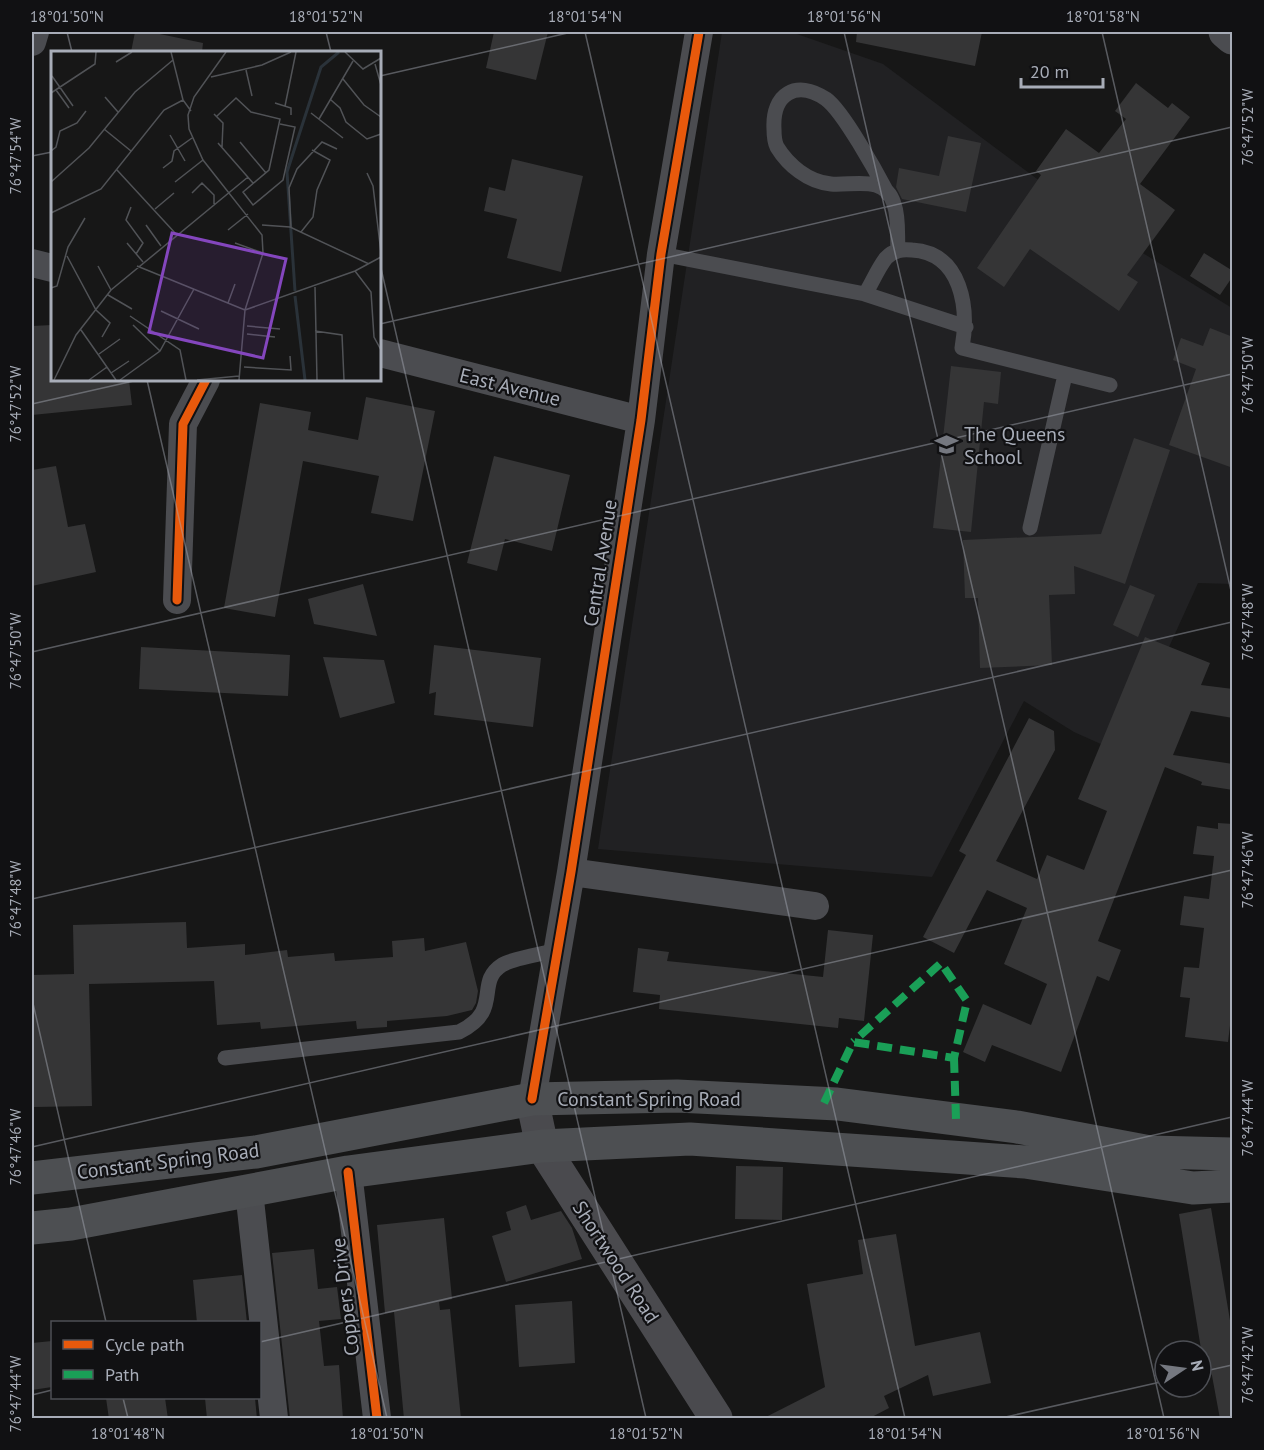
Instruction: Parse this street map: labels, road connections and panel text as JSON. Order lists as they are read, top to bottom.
{
  "streets": {
    "main road": ["Constant Spring Road", "Shortwood Road"],
    "street": ["East Avenue", "Central Avenue", "Coppers Drive"]
  },
  "crossings": [
    ["East Avenue", "Central Avenue"],
    ["Central Avenue", "Constant Spring Road"],
    ["Central Avenue", "Shortwood Road"],
    ["Constant Spring Road", "Shortwood Road"],
    ["Constant Spring Road", "Coppers Drive"]
  ],
  "places": {
    "school or university": ["The Queens School"]
  },
  "legend": ["Cycle path", "Path"],
  "scale_bar": "20 m",
  "north": "right",
  "coordinates": [
    "18°01'50\"N",
    "18°01'52\"N",
    "18°01'54\"N",
    "18°01'56\"N",
    "18°01'58\"N",
    "76°47'52\"W",
    "76°47'54\"W",
    "76°47'50\"W",
    "76°47'48\"W",
    "76°47'46\"W",
    "76°47'44\"W",
    "76°47'42\"W",
    "18°01'48\"N"
  ]
}
